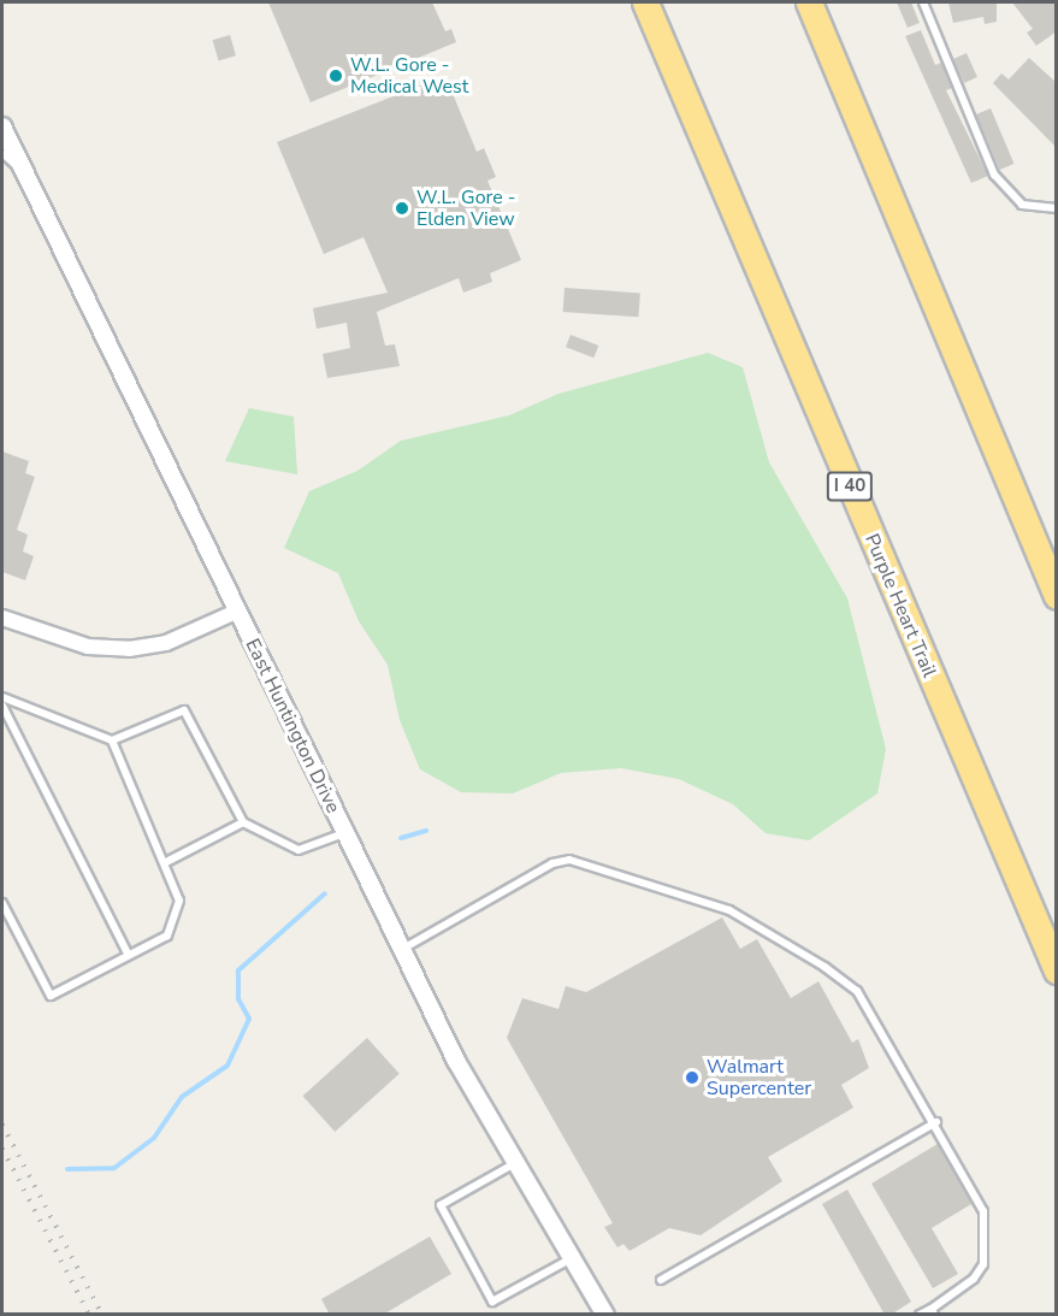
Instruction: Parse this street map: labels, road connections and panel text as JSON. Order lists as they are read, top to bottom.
{
  "streets": {
    "highway": ["I 40", "Purple Heart Trail"],
    "street": ["East Huntington Drive"]
  },
  "places": ["W.L. Gore - Medical West", "W.L. Gore - Elden View", "Walmart Supercenter"]
}
